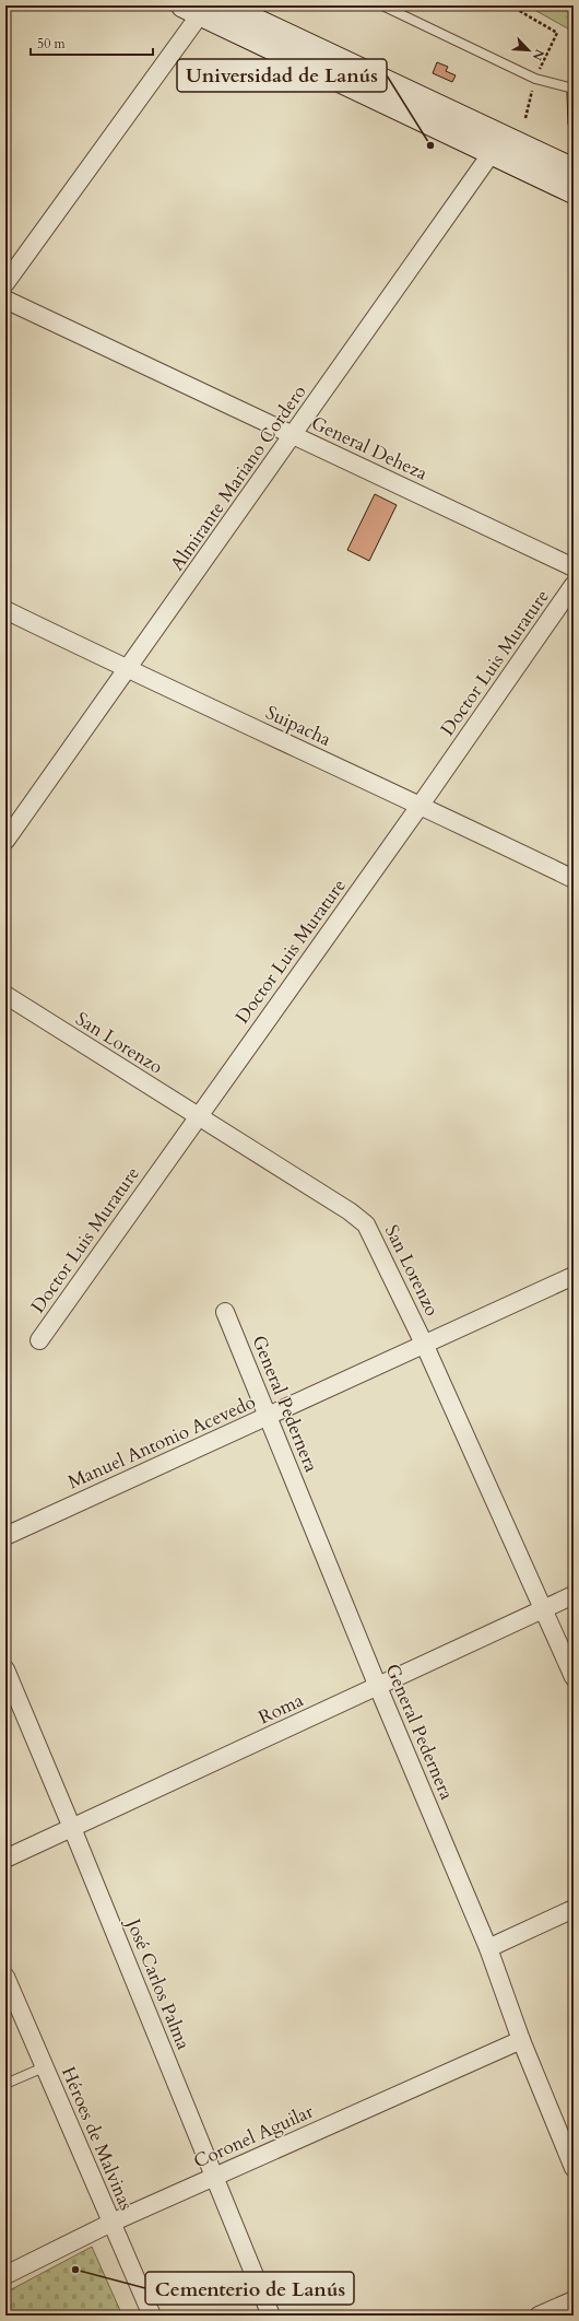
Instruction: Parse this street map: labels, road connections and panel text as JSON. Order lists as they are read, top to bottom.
{
  "streets": {
    "street": [
      "General Deheza",
      "Almirante Mariano Cordero",
      "Doctor Luis Murature",
      "Suipacha",
      "San Lorenzo",
      "General Pedernera",
      "Manuel Antonio Acevedo",
      "Roma",
      "José Carlos Palma",
      "Coronel Aguilar",
      "Héroes de Malvinas"
    ]
  },
  "crossings": [
    ["General Deheza", "Almirante Mariano Cordero"],
    ["Almirante Mariano Cordero", "Suipacha"],
    ["Doctor Luis Murature", "Suipacha"],
    ["Doctor Luis Murature", "San Lorenzo"],
    ["San Lorenzo", "Manuel Antonio Acevedo"],
    ["San Lorenzo", "Roma"],
    ["General Pedernera", "Manuel Antonio Acevedo"],
    ["General Pedernera", "Roma"],
    ["General Pedernera", "Coronel Aguilar"],
    ["Roma", "José Carlos Palma"],
    ["José Carlos Palma", "Coronel Aguilar"],
    ["Coronel Aguilar", "Héroes de Malvinas"]
  ],
  "places": ["Universidad de Lanús", "Cementerio de Lanús"],
  "scale_bar": "50 m",
  "north": "bottom right"
}
